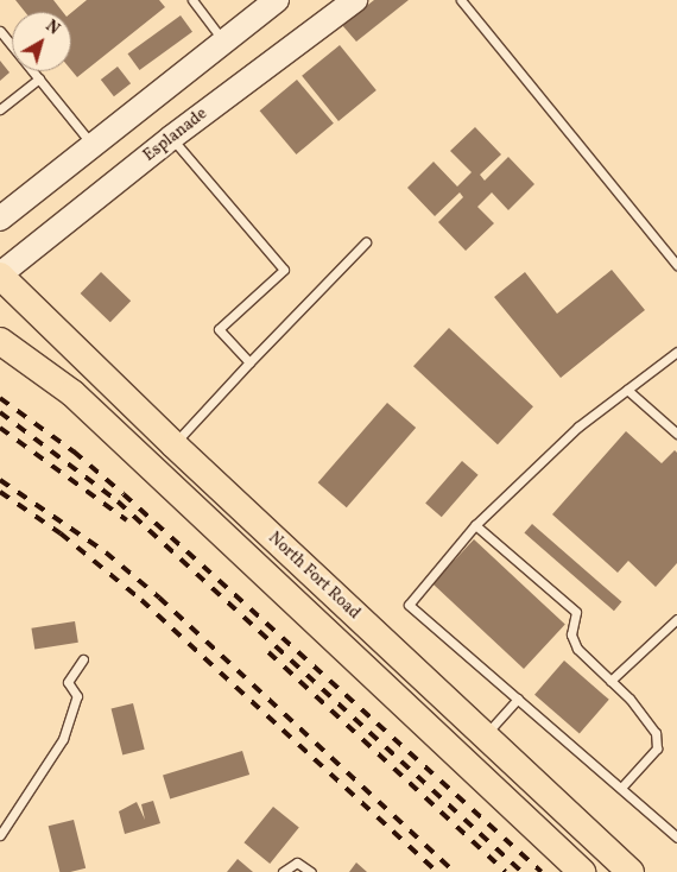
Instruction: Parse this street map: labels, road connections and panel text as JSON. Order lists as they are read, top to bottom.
{
  "streets": {
    "main road": ["Esplanade", "North Fort Road"]
  },
  "crossings": [
    ["Esplanade", "North Fort Road"]
  ],
  "north": "top right"
}
